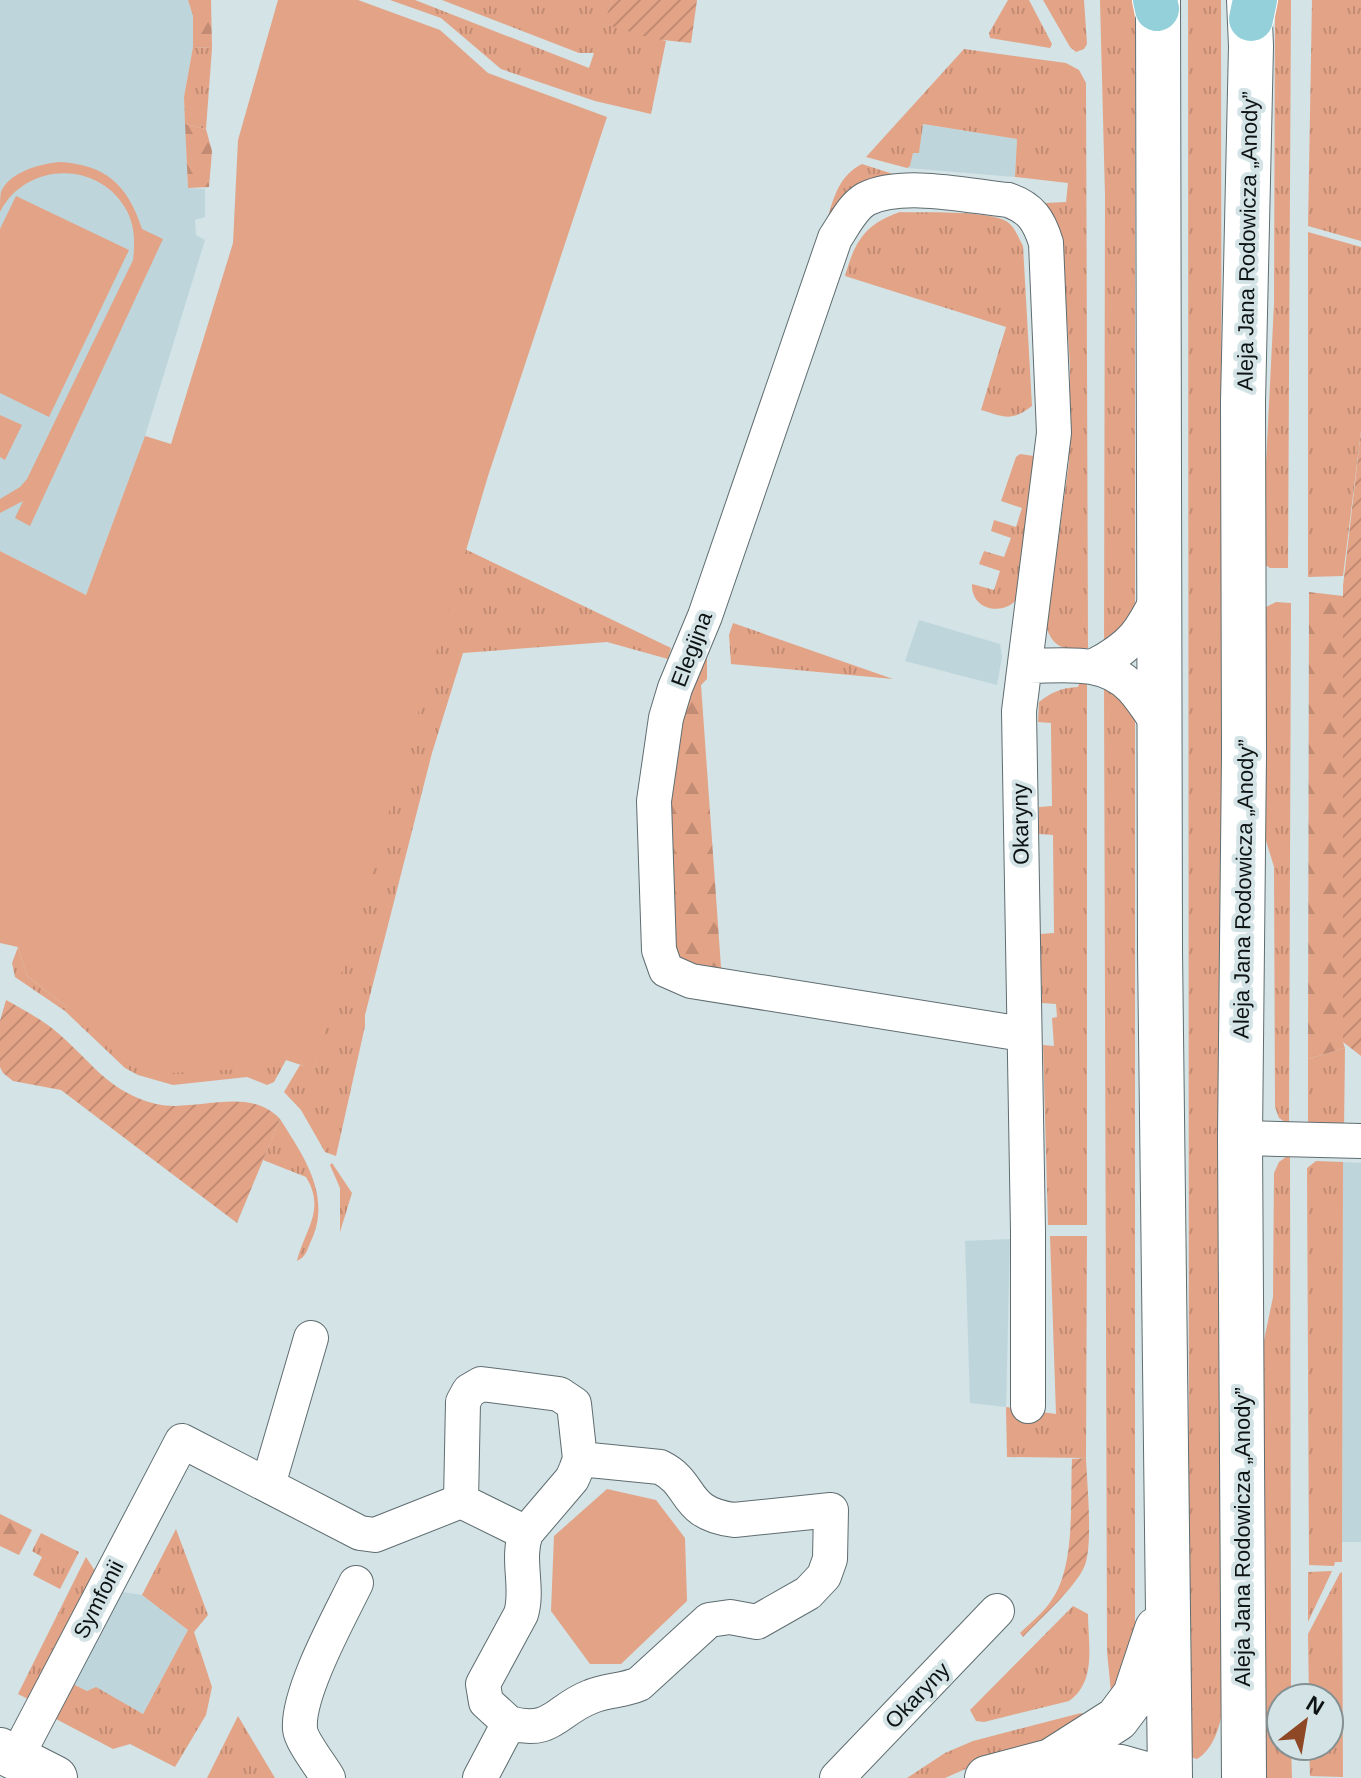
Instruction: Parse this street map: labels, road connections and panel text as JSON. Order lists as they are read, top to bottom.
{
  "streets": {
    "main road": ["Aleja Jana Rodowicza „Anody”"],
    "street": ["Elegijna", "Okaryny", "Symfonii"]
  },
  "crossings": [
    ["Elegijna", "Okaryny"]
  ],
  "north": "top right"
}
